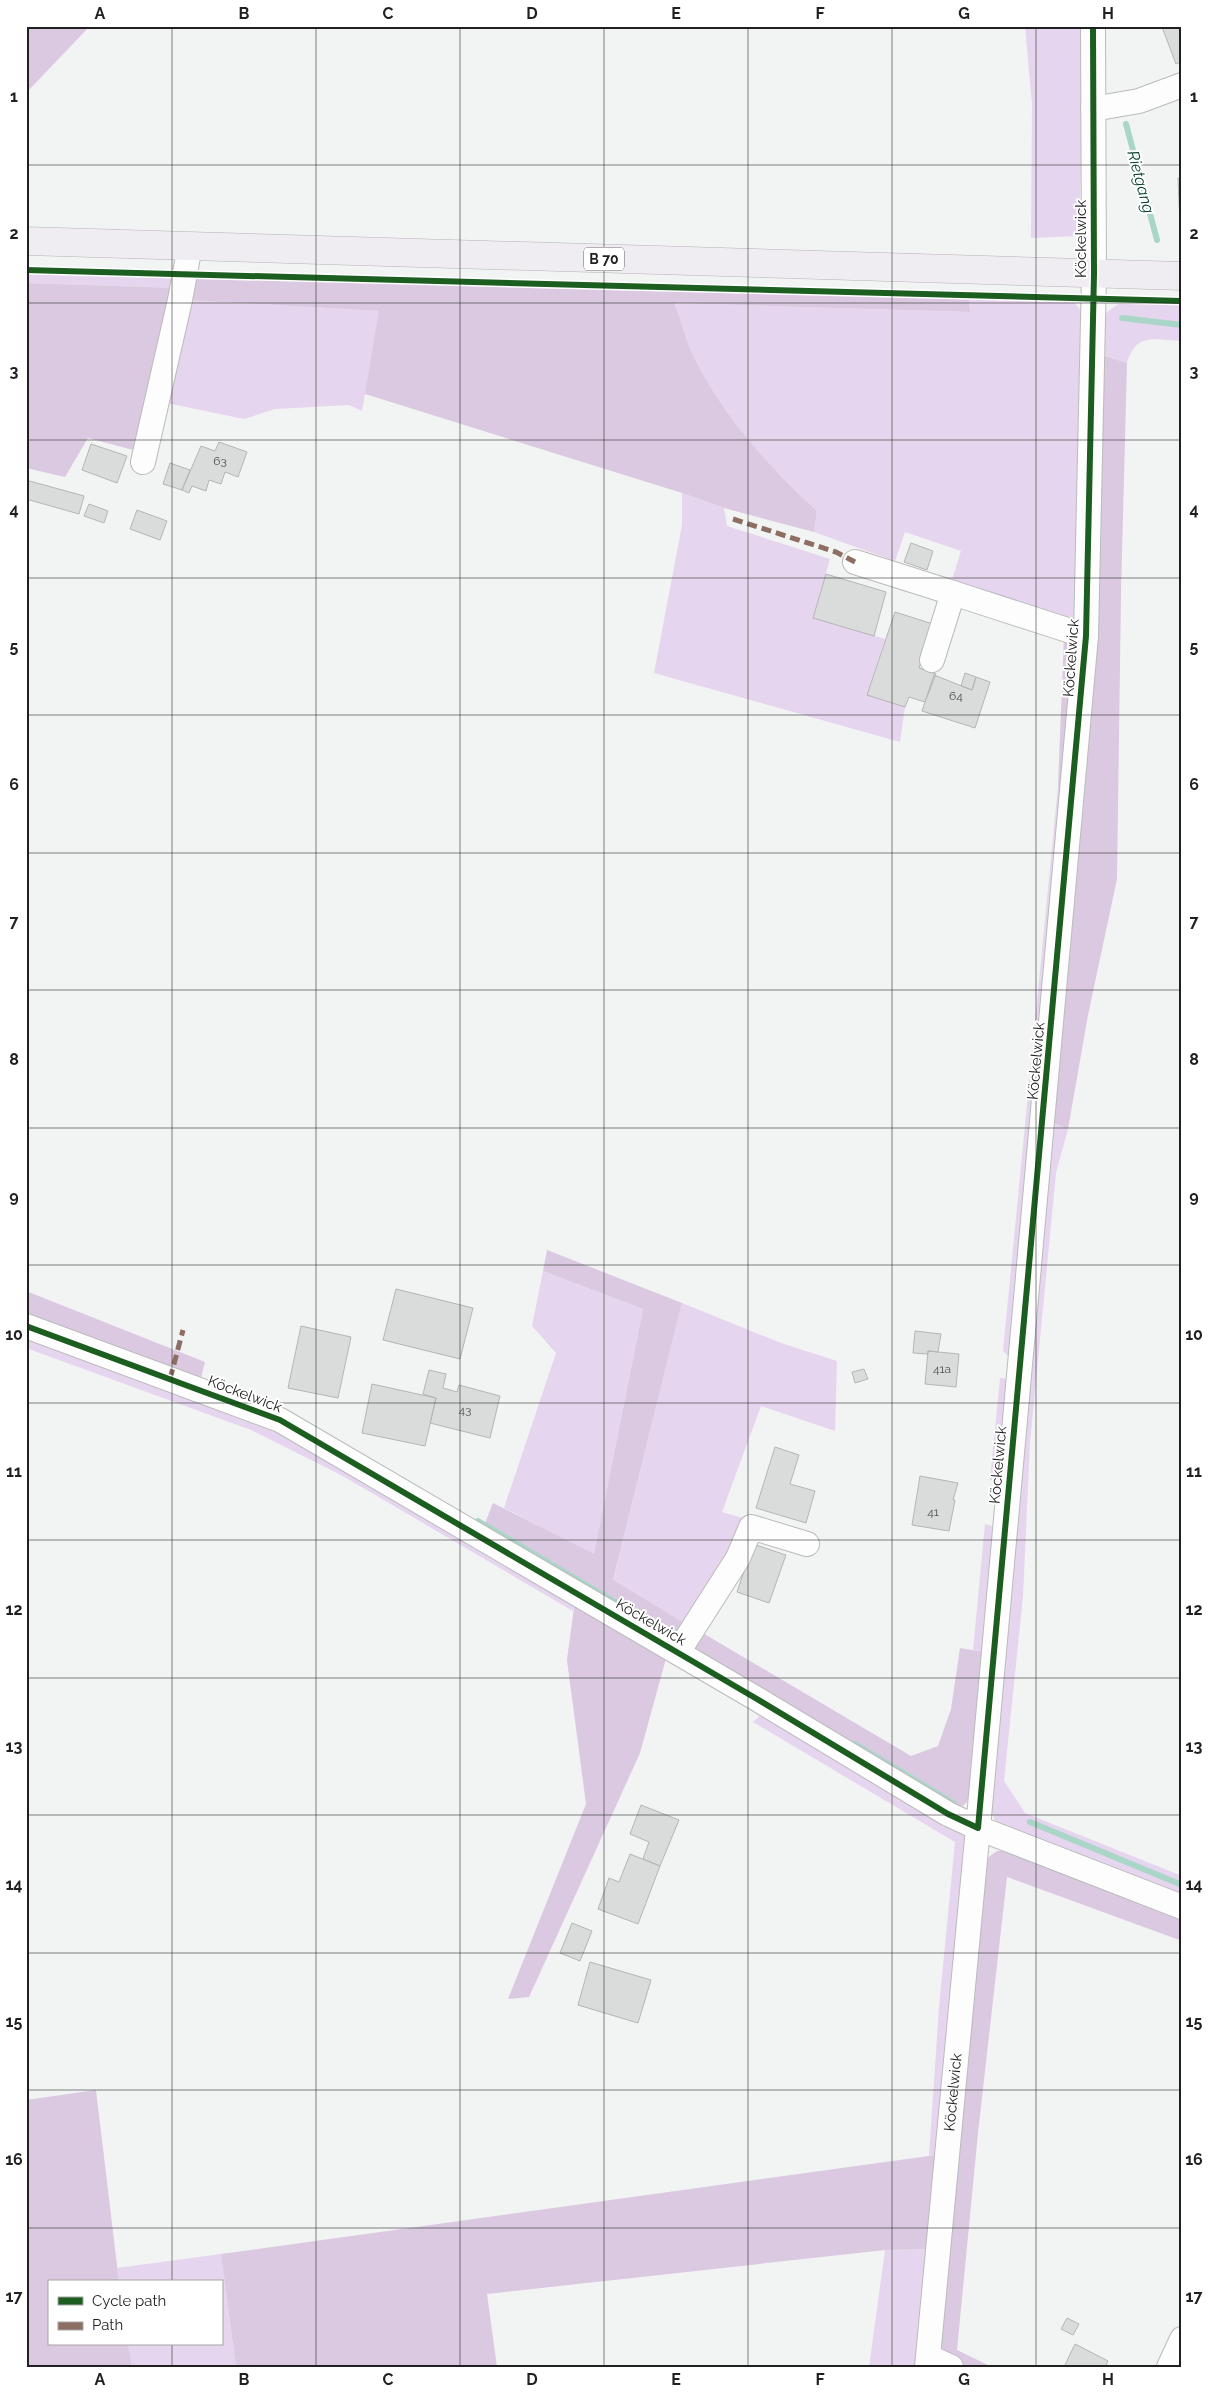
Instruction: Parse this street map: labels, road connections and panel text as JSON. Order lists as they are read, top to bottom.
{
  "streets": {
    "main road": ["B 70"],
    "street": ["Köckelwick"]
  },
  "crossings": [
    ["Köckelwick", "B 70"]
  ],
  "water": ["Rietgang"],
  "house_numbers": [
    "63",
    "64",
    "41a",
    "43",
    "41"
  ],
  "legend": ["Cycle path", "Path"],
  "grid": {
    "columns": [
      "A",
      "B",
      "C",
      "D",
      "E",
      "F",
      "G",
      "H"
    ],
    "rows": [
      "1",
      "2",
      "3",
      "4",
      "5",
      "6",
      "7",
      "8",
      "9",
      "10",
      "11",
      "12",
      "13",
      "14",
      "15",
      "16",
      "17"
    ]
  }
}
